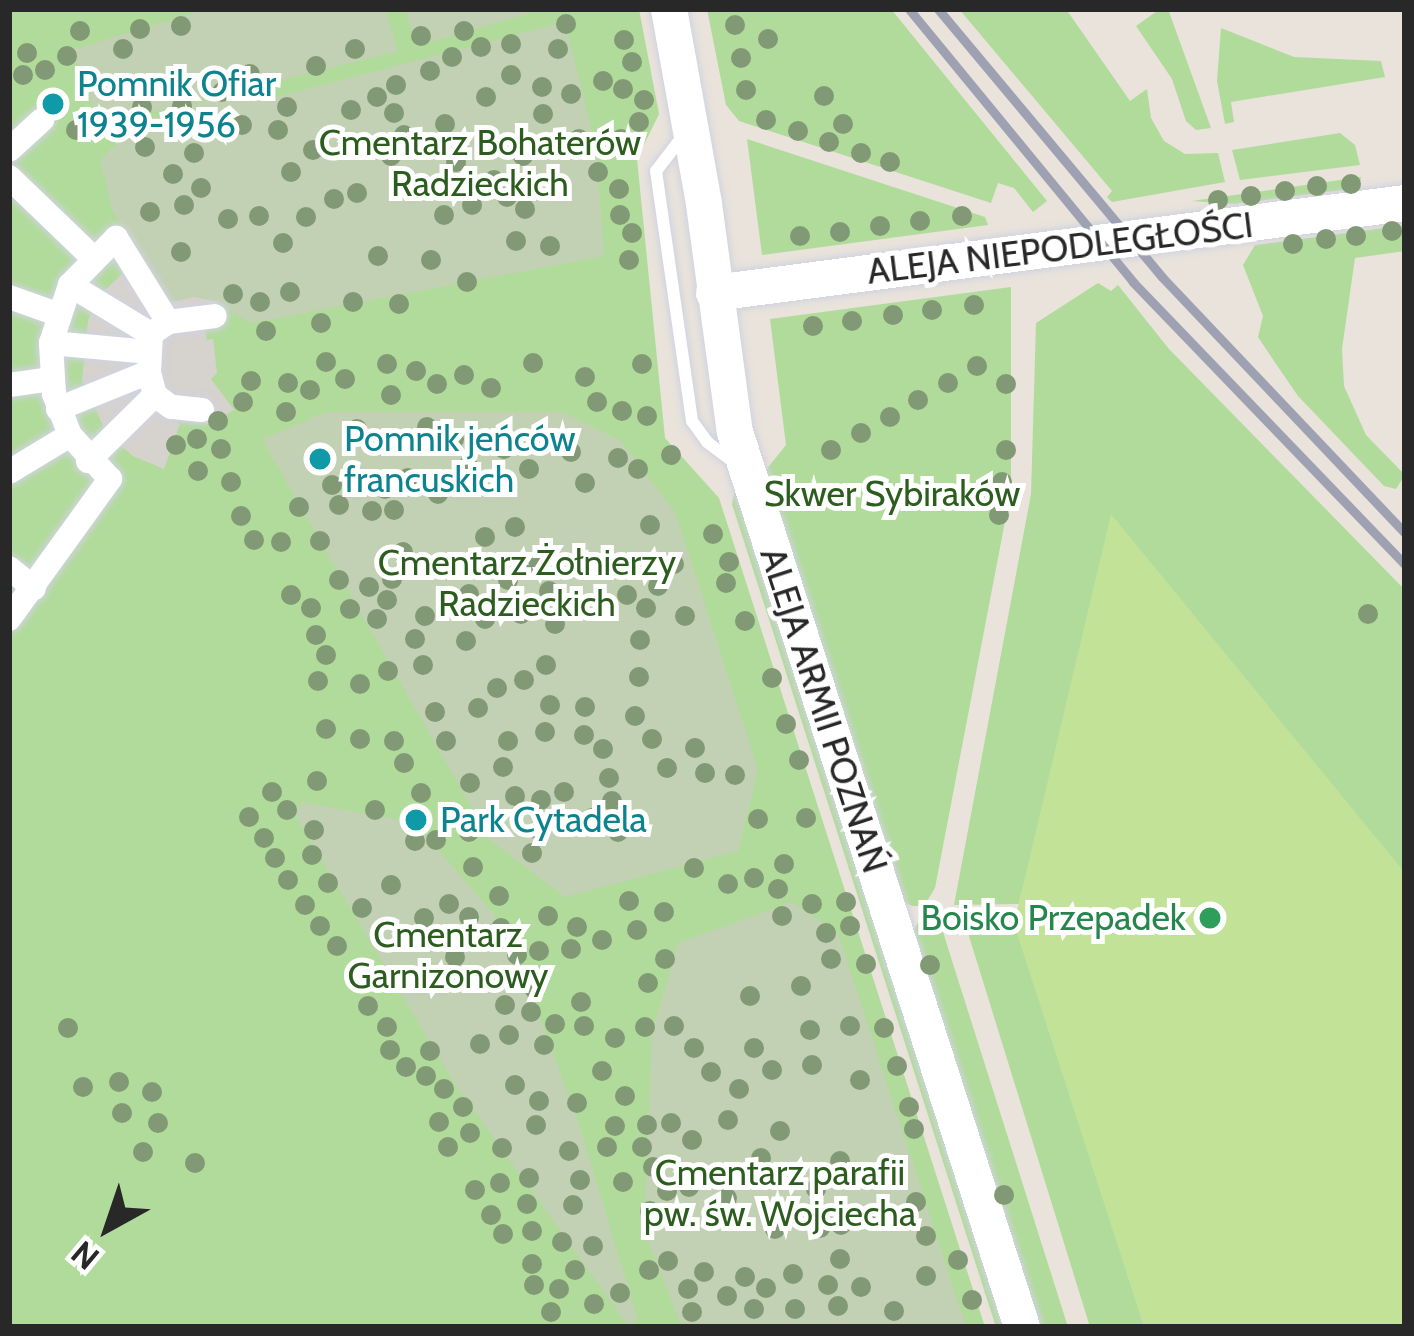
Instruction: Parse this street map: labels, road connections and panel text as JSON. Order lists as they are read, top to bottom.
{
  "streets": {
    "street": ["ALEJA NIEPODLEGŁOŚCI", "ALEJA ARMII POZNAŃ"]
  },
  "crossings": [
    ["ALEJA NIEPODLEGŁOŚCI", "ALEJA ARMII POZNAŃ"]
  ],
  "parks": [
    "Cmentarz Bohaterów Radzieckich",
    "Skwer Sybiraków",
    "Cmentarz Żołnierzy Radzieckich",
    "Cmentarz Garnizonowy",
    "Cmentarz parafii pw. św. Wojciecha"
  ],
  "places": [
    "Pomnik Ofiar 1939-1956",
    "Pomnik jeńców francuskich",
    "Park Cytadela",
    "Boisko Przepadek"
  ],
  "north": "bottom left"
}
